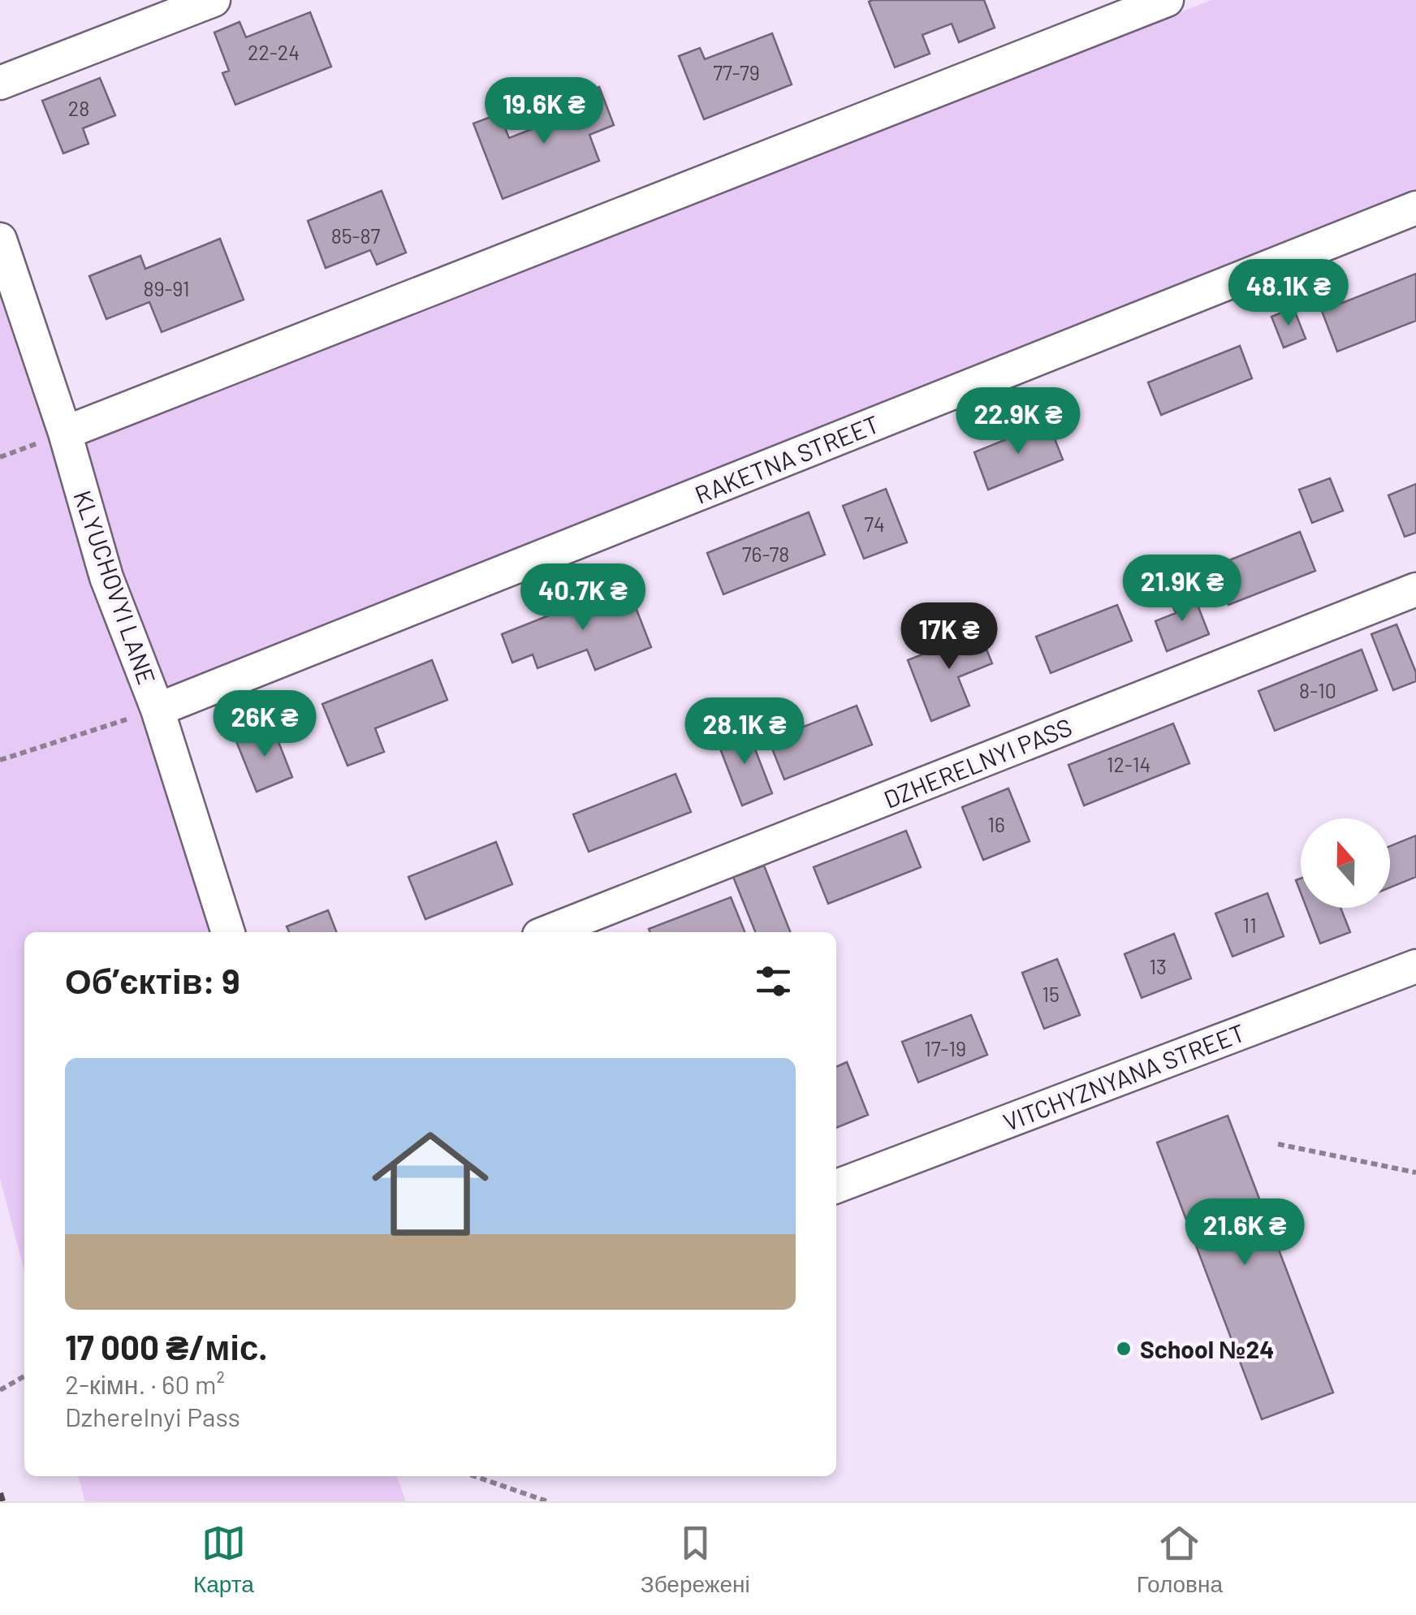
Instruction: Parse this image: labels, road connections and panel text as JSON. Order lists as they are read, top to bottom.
{
  "streets": {
    "street": [
      "RAKETNA STREET",
      "KLYUCHOVYI LANE",
      "DZHERELNYI PASS",
      "VITCHYZNYANA STREET"
    ]
  },
  "crossings": [
    ["RAKETNA STREET", "KLYUCHOVYI LANE"]
  ],
  "places": ["School №24"],
  "house_numbers": [
    "22-24",
    "77-79",
    "28",
    "85-87",
    "89-91",
    "74",
    "76-78",
    "8-10",
    "12-14",
    "16",
    "11",
    "13",
    "15",
    "17-19"
  ],
  "north": "top",
  "page": {
    "price": [
      "19.6K ₴",
      "48.1K ₴",
      "22.9K ₴",
      "21.9K ₴",
      "40.7K ₴",
      "17K ₴",
      "26K ₴",
      "28.1K ₴",
      "21.6K ₴"
    ],
    "heading": "Об’єктів: 9",
    "list": [
      {
        "name": "17 000 ₴/міс.",
        "note": "2-кімн. · 60 m² · Dzherelnyi Pass"
      }
    ],
    "tabs": ["Карта", "Збережені", "Головна"]
  }
}
